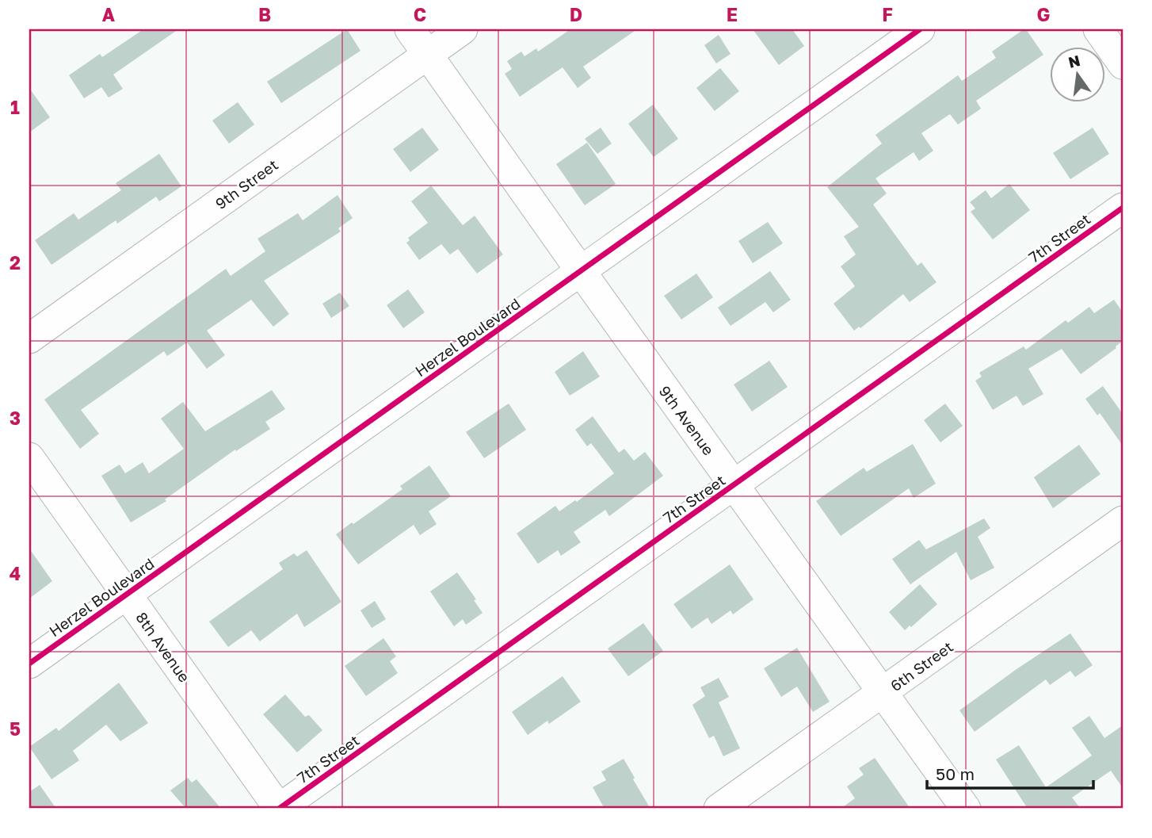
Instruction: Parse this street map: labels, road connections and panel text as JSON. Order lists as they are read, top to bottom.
{
  "streets": {
    "street": [
      "9th Street",
      "7th Street",
      "Herzel Boulevard",
      "9th Avenue",
      "8th Avenue",
      "6th Street"
    ]
  },
  "crossings": [
    ["9th Street", "9th Avenue"],
    ["7th Street", "9th Avenue"],
    ["7th Street", "8th Avenue"],
    ["Herzel Boulevard", "9th Avenue"],
    ["Herzel Boulevard", "8th Avenue"],
    ["9th Avenue", "6th Street"]
  ],
  "scale_bar": "50 m",
  "north": "top",
  "grid": {
    "columns": [
      "A",
      "B",
      "C",
      "D",
      "E",
      "F",
      "G"
    ],
    "rows": [
      "1",
      "2",
      "3",
      "4",
      "5"
    ]
  }
}
